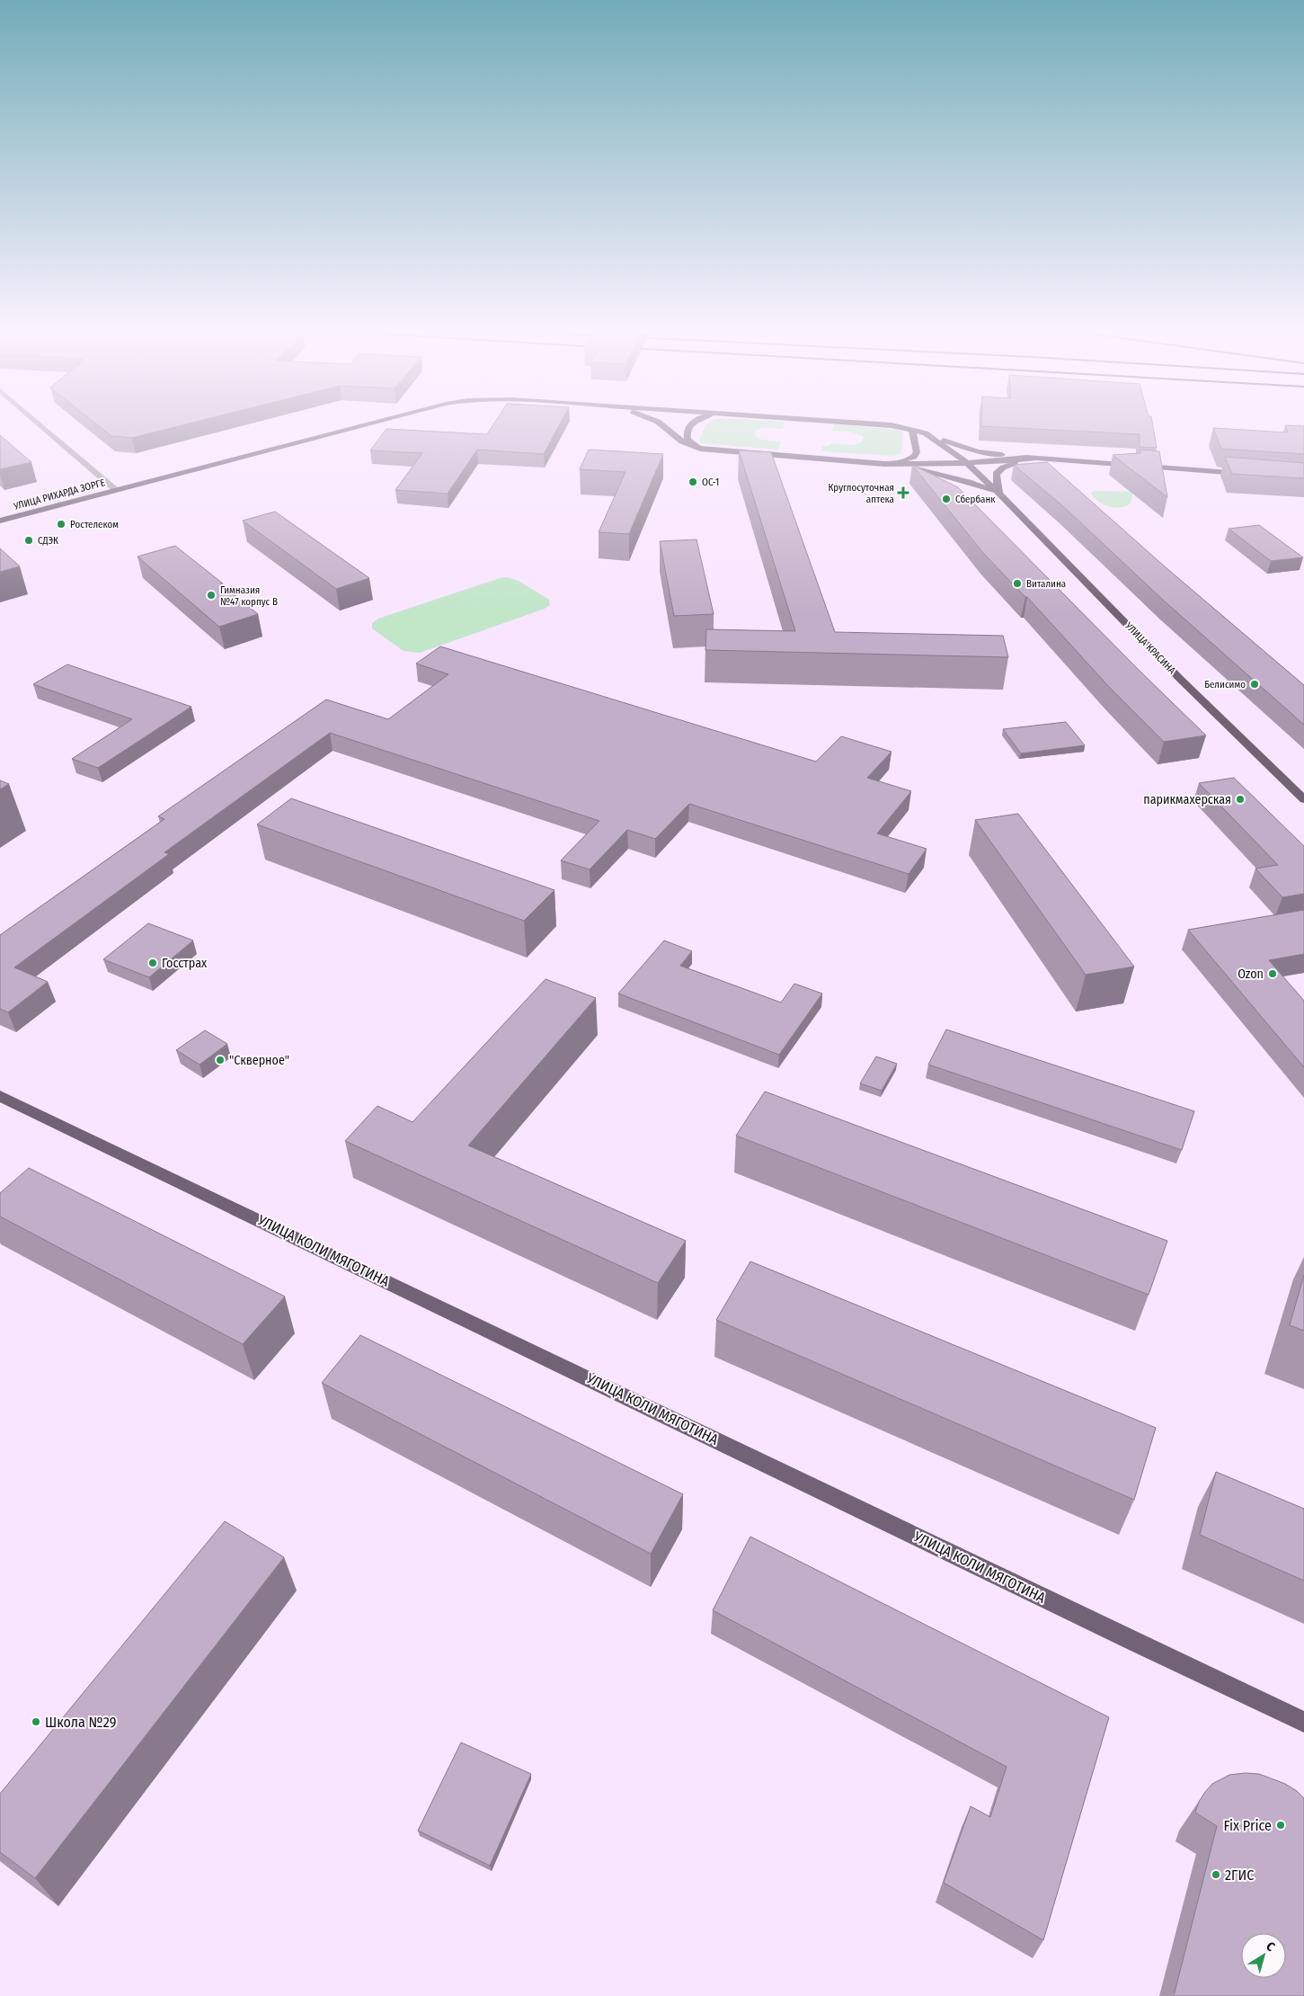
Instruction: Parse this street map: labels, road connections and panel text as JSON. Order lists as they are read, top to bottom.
{
  "streets": {
    "main road": ["УЛИЦА РИХАРДА ЗОРГЕ", "УЛИЦА КРАСИНА", "УЛИЦА КОЛИ МЯГОТИНА"]
  },
  "places": {
    "other": [
      "ОС-1",
      "Сбербанк",
      "Ростелеком",
      "СДЭК",
      "Виталина",
      "Гимназия №47 корпус В",
      "Белисимо",
      "парикмахерская",
      "Госстрах",
      "Ozon",
      "\"Скверное\"",
      "Школа №29",
      "Fix Price",
      "2ГИС"
    ],
    "health": ["Круглосуточная аптека"]
  },
  "north": "top right"
}
